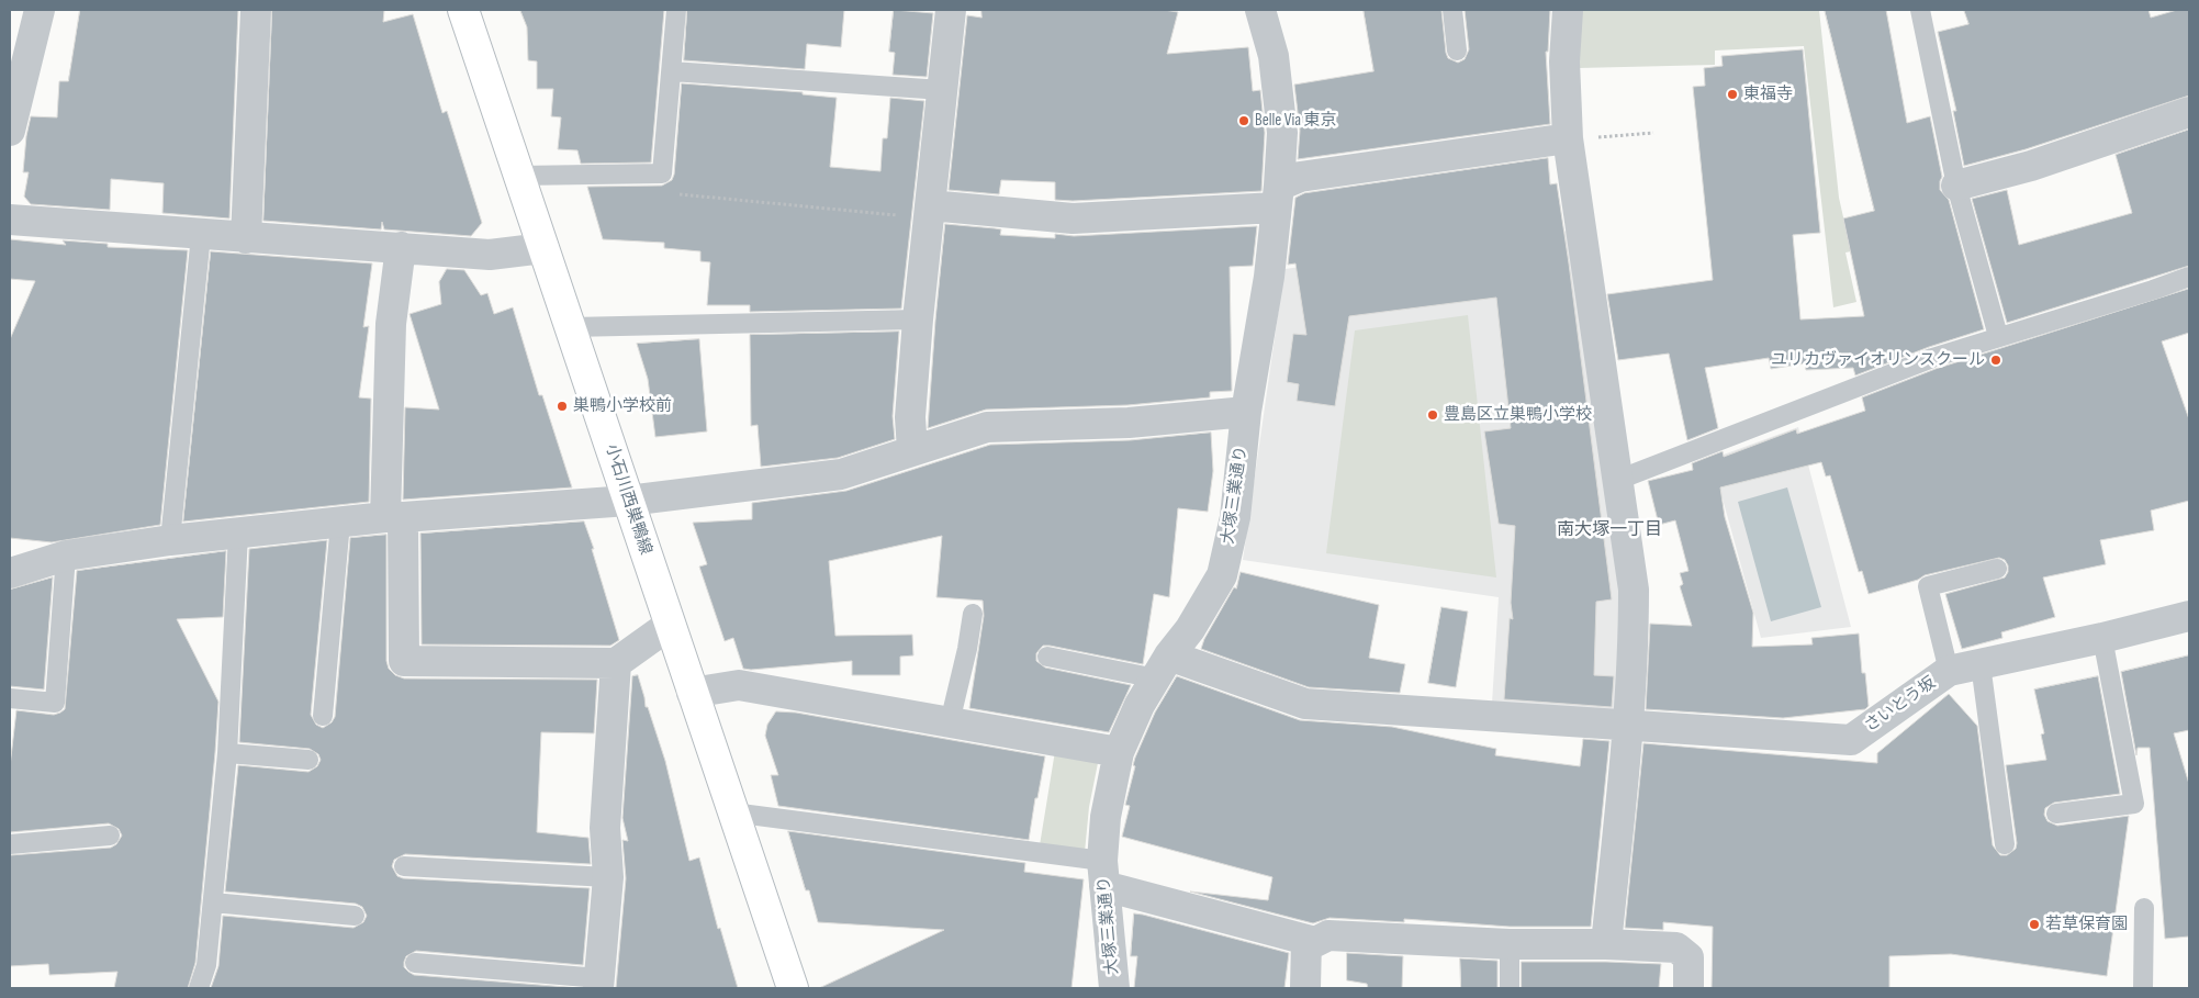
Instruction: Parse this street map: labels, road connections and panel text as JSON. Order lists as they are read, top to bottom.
{
  "streets": {
    "main road": ["小石川西巣鴨線"],
    "street": ["大塚三業通り", "さいとう坂"]
  },
  "crossings": [
    ["大塚三業通り", "さいとう坂"]
  ],
  "districts": ["南大塚一丁目"],
  "places": [
    "東福寺",
    "Belle Via 東京",
    "ユリカヴァイオリンスクール",
    "巣鴨小学校前",
    "豊島区立巣鴨小学校",
    "若草保育園"
  ]
}
